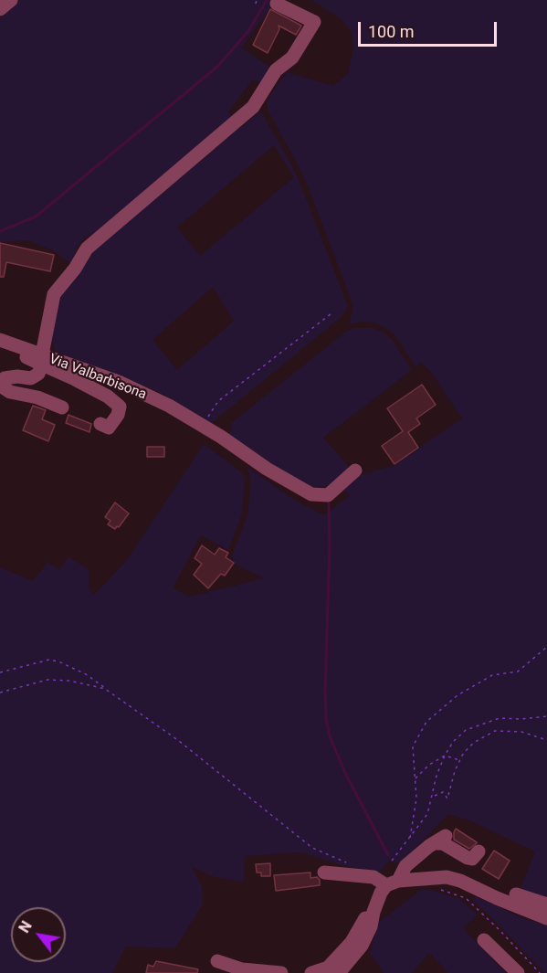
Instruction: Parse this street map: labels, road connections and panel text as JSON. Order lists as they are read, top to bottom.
{
  "streets": {
    "street": ["Via Valbarbisona"]
  },
  "scale_bar": "100 m",
  "north": "top left"
}
